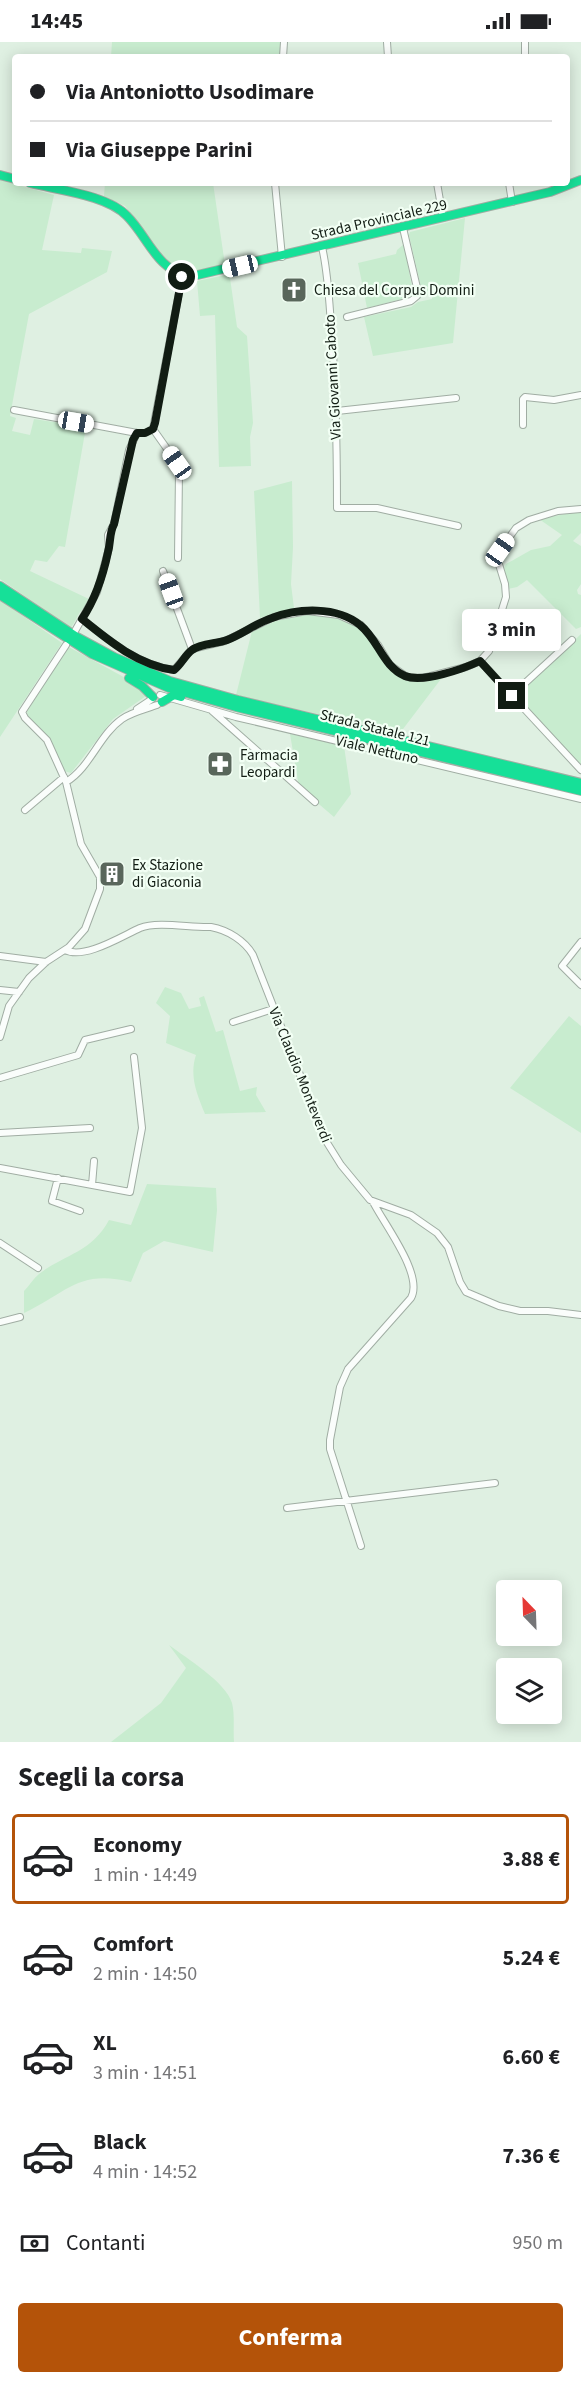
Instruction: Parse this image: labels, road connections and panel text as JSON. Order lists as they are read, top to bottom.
{
  "streets": {
    "main road": ["Strada Provinciale 229", "Strada Statale 121"],
    "street": ["Via Giovanni Caboto", "Viale Nettuno", "Via Claudio Monteverdi"]
  },
  "crossings": [
    ["Strada Provinciale 229", "Via Giovanni Caboto"],
    ["Strada Statale 121", "Viale Nettuno"]
  ],
  "places": {
    "church": ["Chiesa del Corpus Domini"],
    "pharmacy": ["Farmacia Leopardi"],
    "building": ["Ex Stazione di Giaconia"]
  },
  "north": "top left",
  "page": {
    "status": "14:45",
    "banner": ["Via Antoniotto Usodimare", "Via Giuseppe Parini"],
    "bubble": "3 min",
    "heading": "Scegli la corsa",
    "list": [
      {
        "name": "Economy",
        "note": "1 min · 14:49",
        "value": "3.88 €"
      },
      {
        "name": "Comfort",
        "note": "2 min · 14:50",
        "value": "5.24 €"
      },
      {
        "name": "XL",
        "note": "3 min · 14:51",
        "value": "6.60 €"
      },
      {
        "name": "Black",
        "note": "4 min · 14:52",
        "value": "7.36 €"
      }
    ],
    "pay": ["Contanti", "950 m"],
    "buttons": "Conferma"
  }
}
